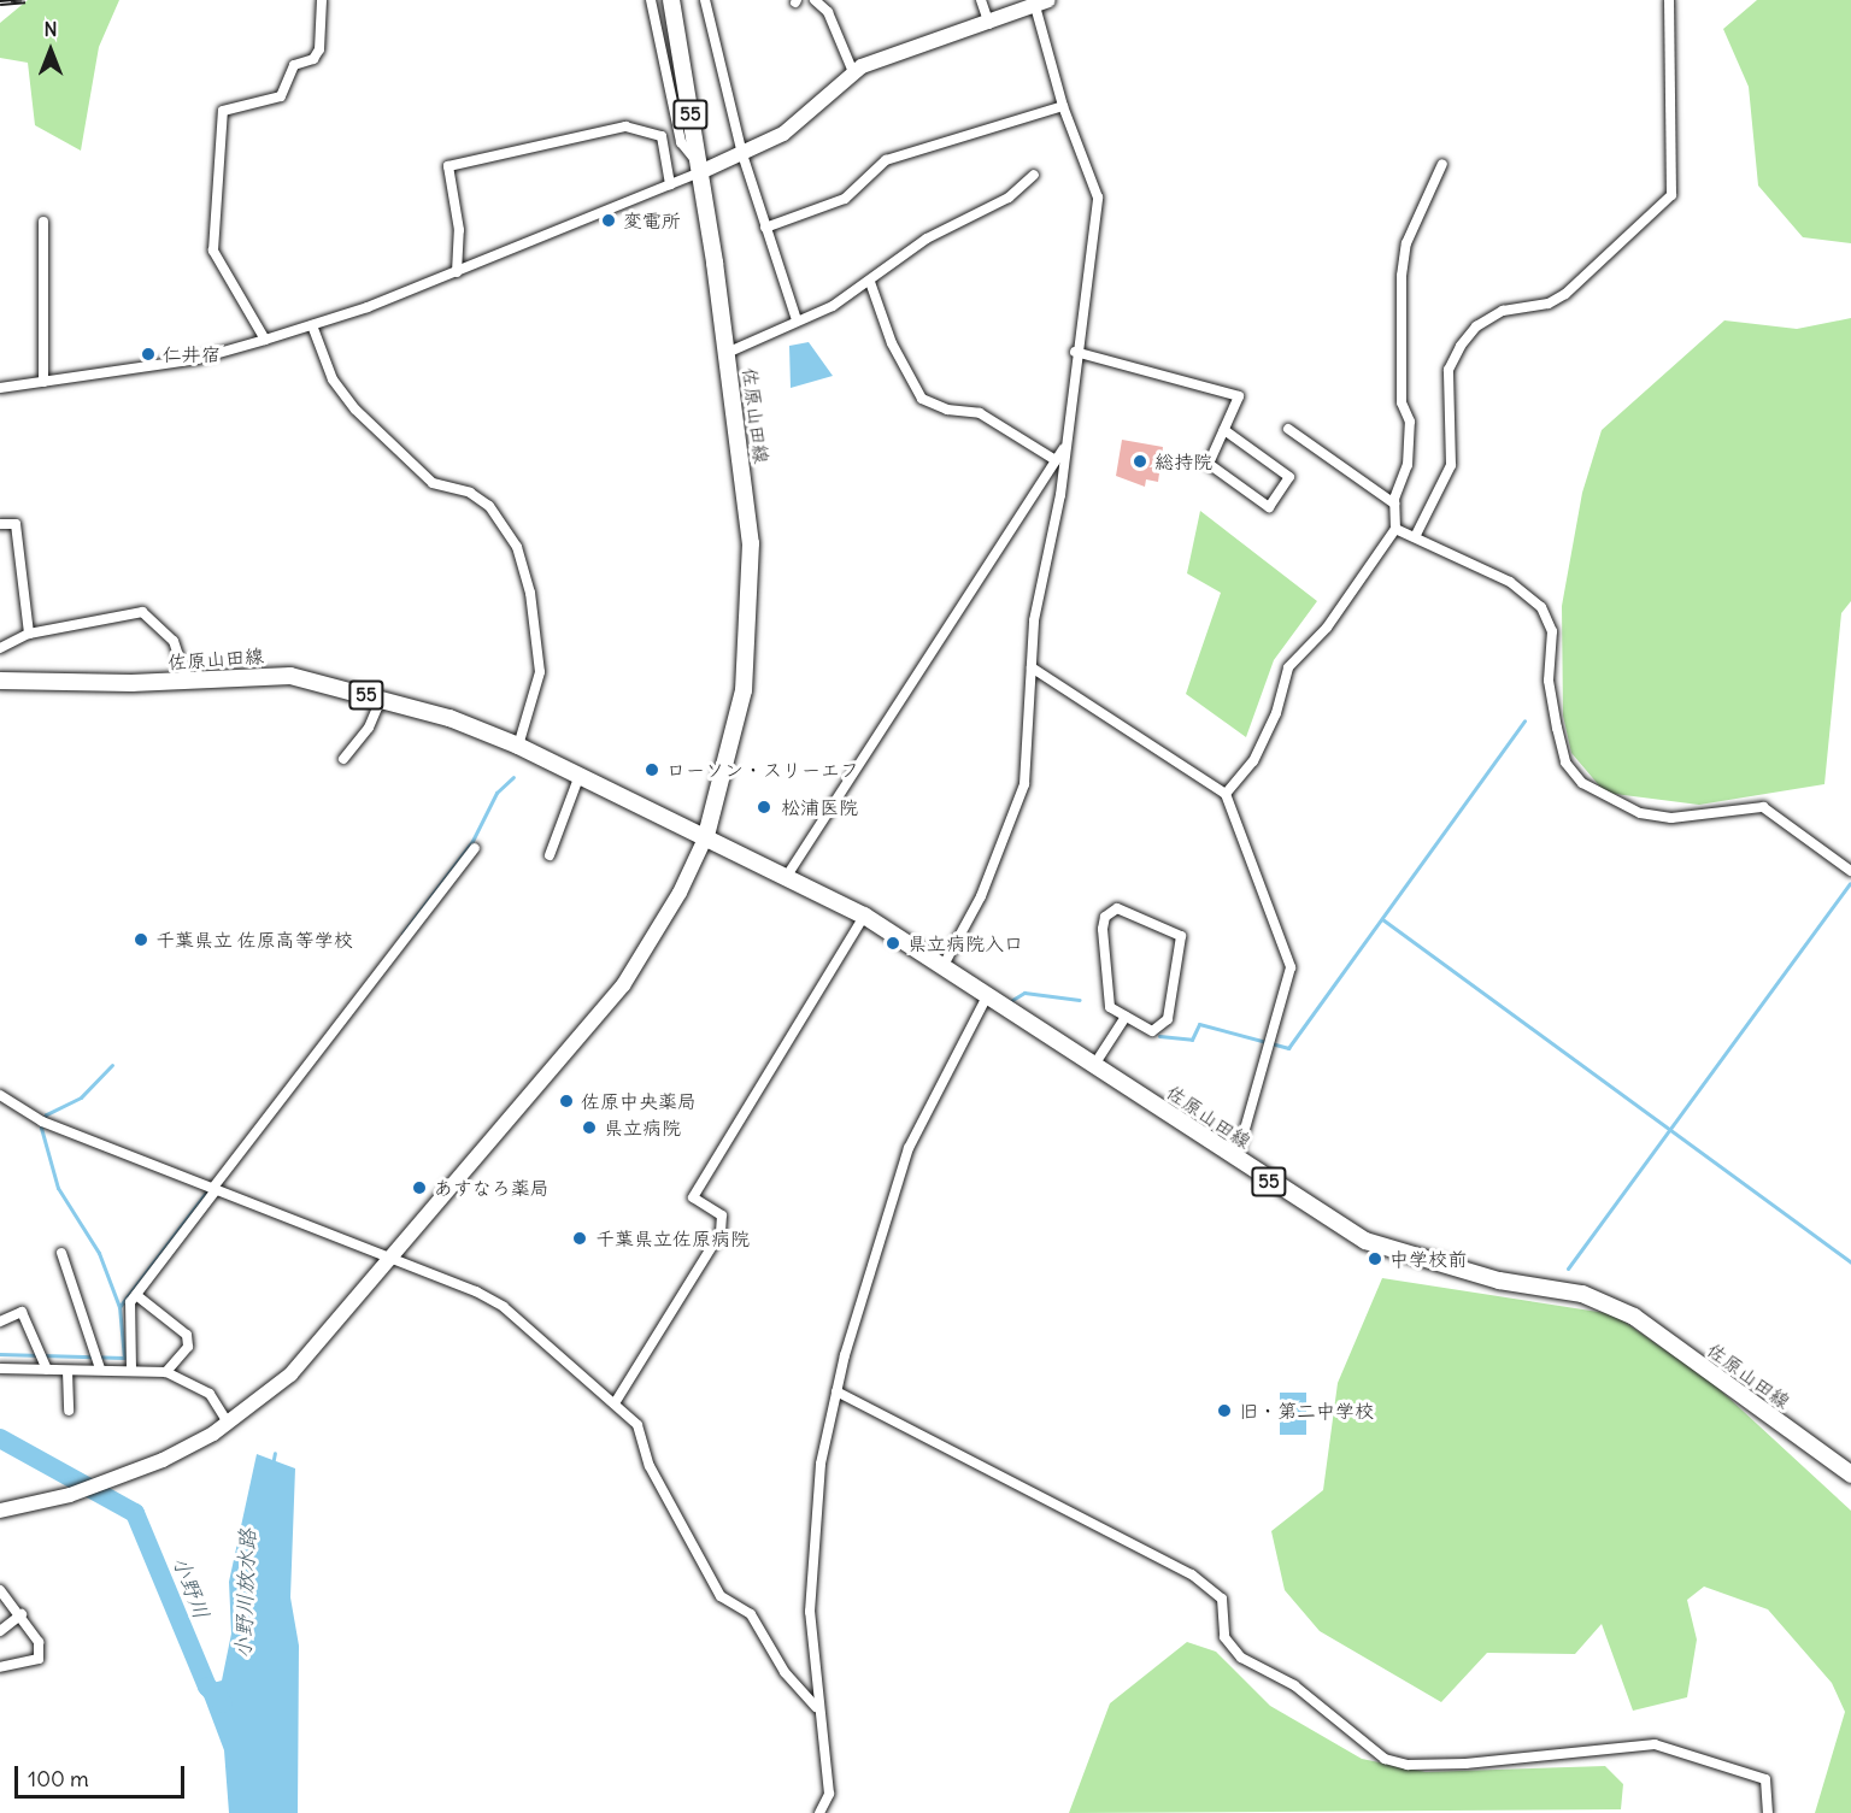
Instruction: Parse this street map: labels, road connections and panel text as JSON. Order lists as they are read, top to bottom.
{
  "streets": {
    "main road": ["55", "佐原山田線"]
  },
  "water": ["小野川", "小野川放水路"],
  "places": [
    "変電所",
    "仁井宿",
    "総持院",
    "ローソン・スリーエフ",
    "松浦医院",
    "千葉県立 佐原高等学校",
    "県立病院入口",
    "佐原中央薬局",
    "県立病院",
    "あすなろ薬局",
    "千葉県立佐原病院",
    "中学校前",
    "旧・第二中学校"
  ],
  "scale_bar": "100 m",
  "north": "top"
}
